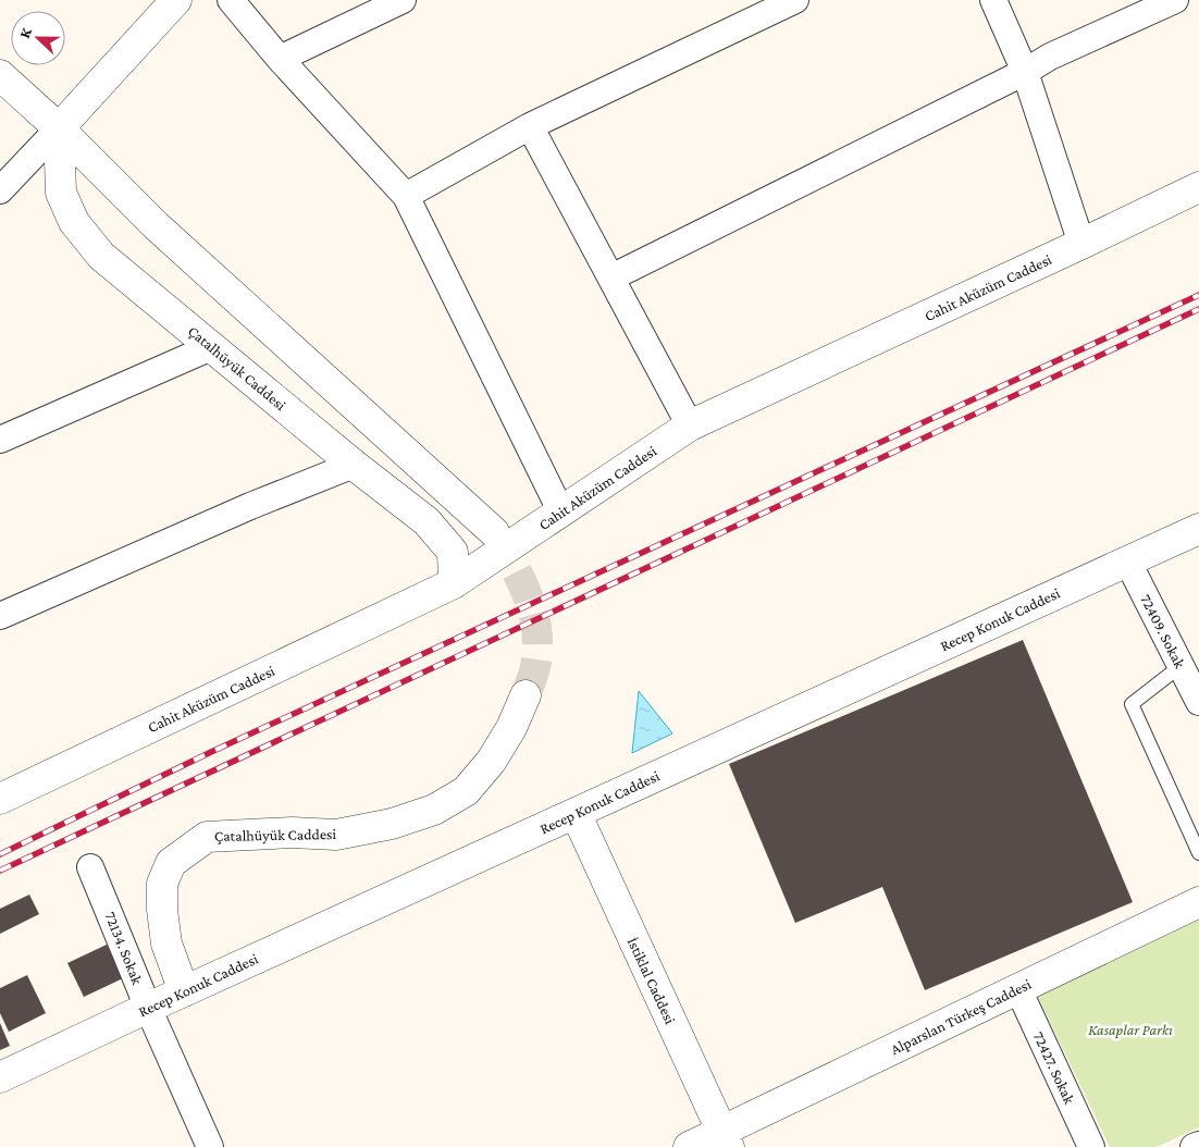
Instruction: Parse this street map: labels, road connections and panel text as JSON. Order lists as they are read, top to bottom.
{
  "streets": {
    "street": [
      "Cahit Aküzüm Caddesi",
      "Çatalhüyük Caddesi",
      "Recep Konuk Caddesi",
      "72409. Sokak",
      "72134. Sokak",
      "İstiklal Caddesi",
      "Alparslan Türkeş Caddesi",
      "72427. Sokak"
    ]
  },
  "crossings": [
    ["Cahit Aküzüm Caddesi", "Çatalhüyük Caddesi"],
    ["Çatalhüyük Caddesi", "Recep Konuk Caddesi"],
    ["Recep Konuk Caddesi", "72409. Sokak"],
    ["Recep Konuk Caddesi", "72134. Sokak"],
    ["Recep Konuk Caddesi", "İstiklal Caddesi"],
    ["İstiklal Caddesi", "Alparslan Türkeş Caddesi"],
    ["Alparslan Türkeş Caddesi", "72427. Sokak"]
  ],
  "parks": ["Kasaplar Parkı"],
  "north": "left"
}
